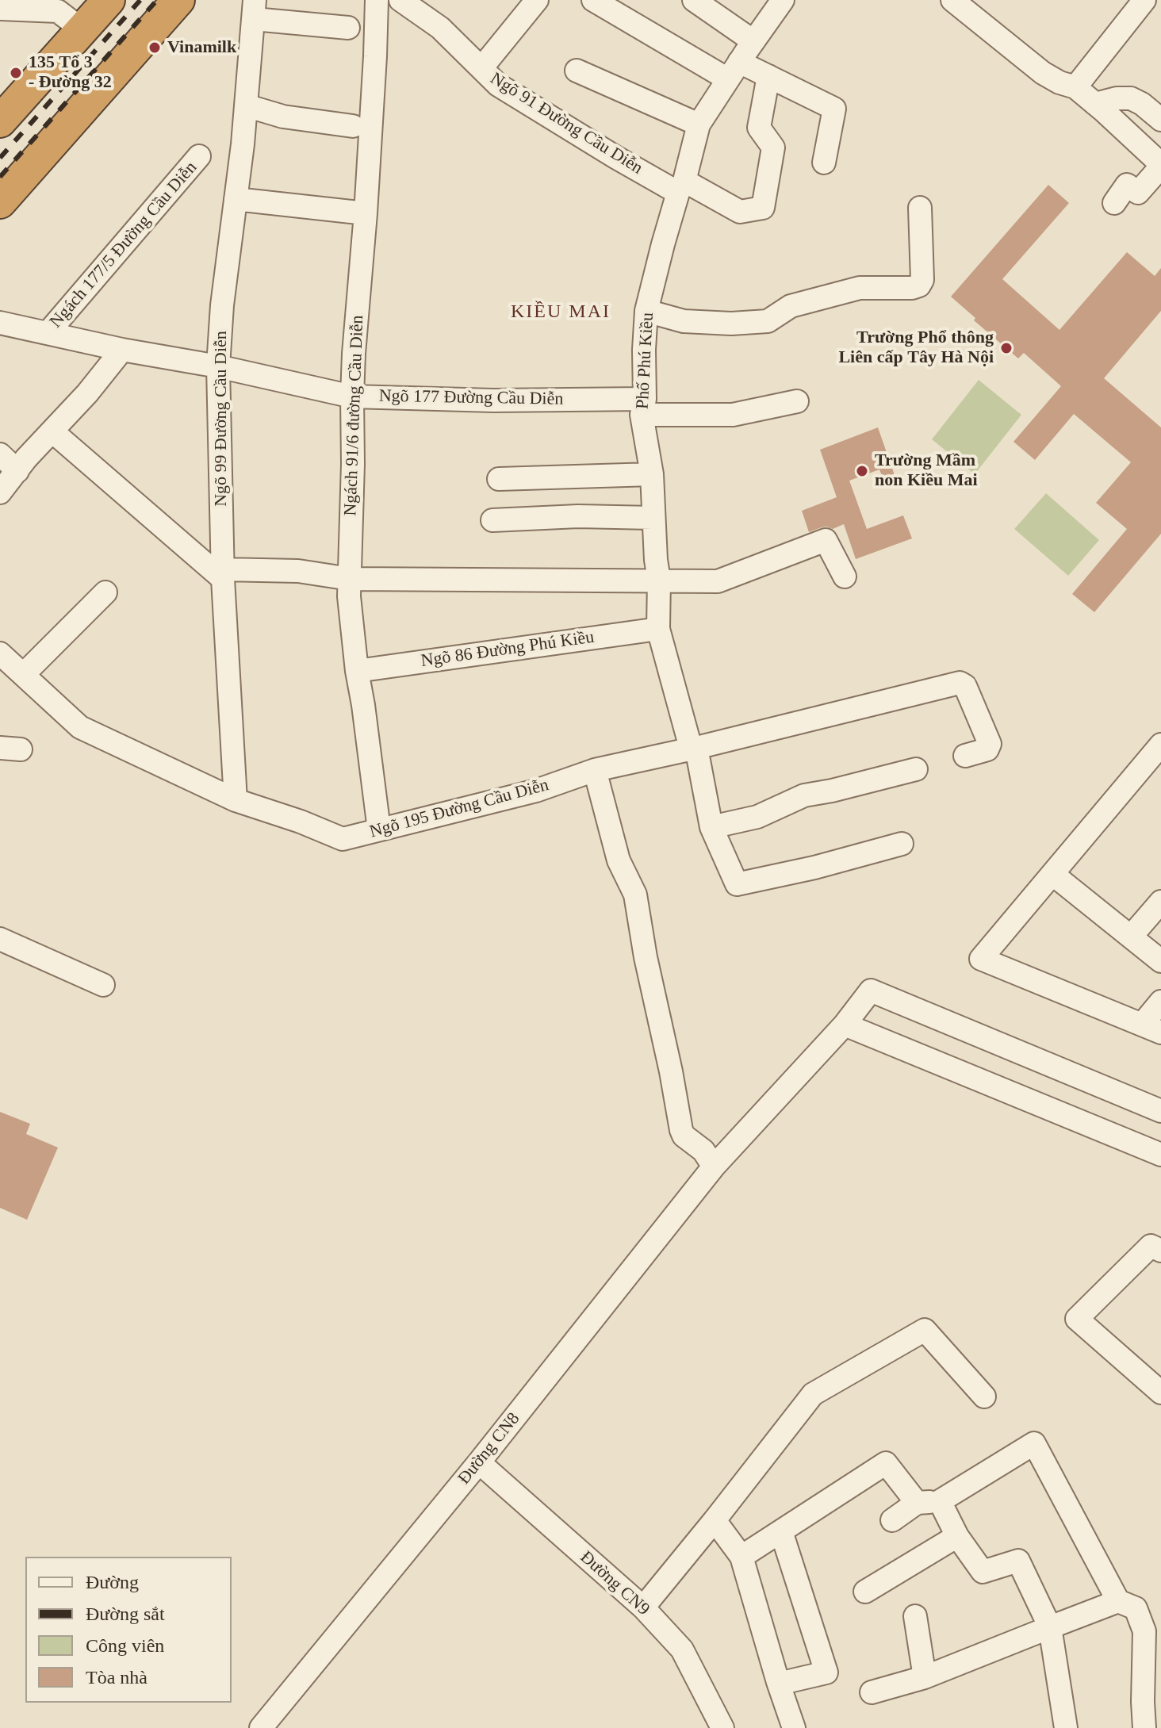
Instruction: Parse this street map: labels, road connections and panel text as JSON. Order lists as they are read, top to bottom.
{
  "streets": {
    "street": [
      "Ngõ 91 Đường Cầu Diễn",
      "Ngách 177/5 Đường Cầu Diễn",
      "Phố Phú Kiều",
      "Ngõ 177 Đường Cầu Diễn",
      "Ngách 91/6 đường Cầu Diễn",
      "Ngõ 99 Đường Cầu Diễn",
      "Ngõ 86 Đường Phú Kiều",
      "Ngõ 195 Đường Cầu Diễn",
      "Đường CN8",
      "Đường CN9"
    ]
  },
  "crossings": [
    ["Ngõ 91 Đường Cầu Diễn", "Phố Phú Kiều"],
    ["Ngách 177/5 Đường Cầu Diễn", "Ngõ 177 Đường Cầu Diễn"],
    ["Phố Phú Kiều", "Ngõ 177 Đường Cầu Diễn"],
    ["Phố Phú Kiều", "Ngõ 86 Đường Phú Kiều"],
    ["Phố Phú Kiều", "Ngõ 195 Đường Cầu Diễn"],
    ["Ngõ 177 Đường Cầu Diễn", "Ngách 91/6 đường Cầu Diễn"],
    ["Ngõ 177 Đường Cầu Diễn", "Ngõ 99 Đường Cầu Diễn"],
    ["Ngách 91/6 đường Cầu Diễn", "Ngõ 86 Đường Phú Kiều"],
    ["Ngách 91/6 đường Cầu Diễn", "Ngõ 195 Đường Cầu Diễn"],
    ["Ngõ 99 Đường Cầu Diễn", "Ngõ 195 Đường Cầu Diễn"],
    ["Đường CN8", "Đường CN9"]
  ],
  "districts": ["KIỀU MAI"],
  "places": [
    "Vinamilk",
    "135 Tổ 3 - Đường 32",
    "Trường Phổ thông Liên cấp Tây Hà Nội",
    "Trường Mầm non Kiều Mai"
  ],
  "legend": [
    "Đường",
    "Đường sắt",
    "Công viên",
    "Tòa nhà"
  ]
}
